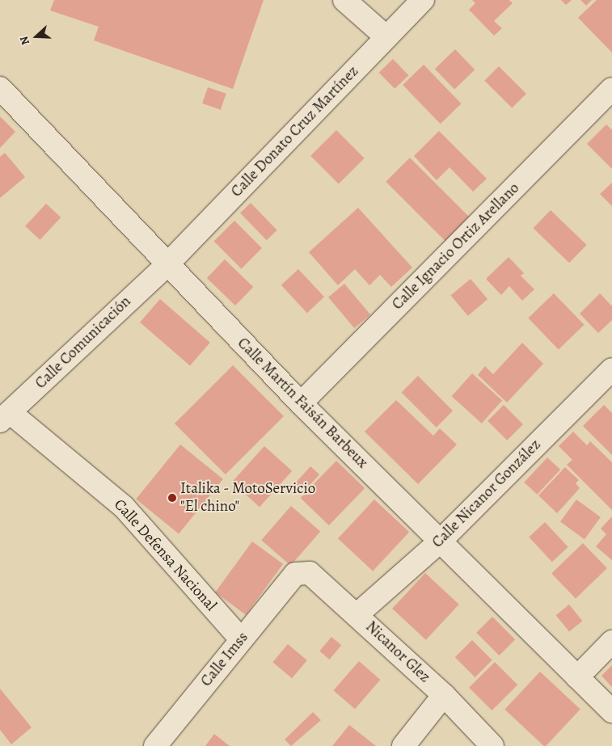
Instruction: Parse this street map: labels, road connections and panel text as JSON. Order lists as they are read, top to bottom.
{
  "streets": {
    "street": [
      "Calle Donato Cruz Martínez",
      "Calle Ignacio Ortiz Arellano",
      "Calle Comunicación",
      "Calle Martín Faisán Barbeux",
      "Calle Nicanor González",
      "Calle Defensa Nacional",
      "Nicanor Glez",
      "Calle Imss"
    ]
  },
  "crossings": [
    ["Calle Donato Cruz Martínez", "Calle Comunicación"],
    ["Calle Donato Cruz Martínez", "Calle Martín Faisán Barbeux"],
    ["Calle Ignacio Ortiz Arellano", "Calle Martín Faisán Barbeux"],
    ["Calle Comunicación", "Calle Martín Faisán Barbeux"],
    ["Calle Comunicación", "Calle Defensa Nacional"],
    ["Calle Martín Faisán Barbeux", "Calle Nicanor González"],
    ["Calle Nicanor González", "Nicanor Glez"],
    ["Calle Defensa Nacional", "Calle Imss"],
    ["Nicanor Glez", "Calle Imss"]
  ],
  "places": ["Italika - MotoServicio \"El chino\""],
  "north": "left"
}
